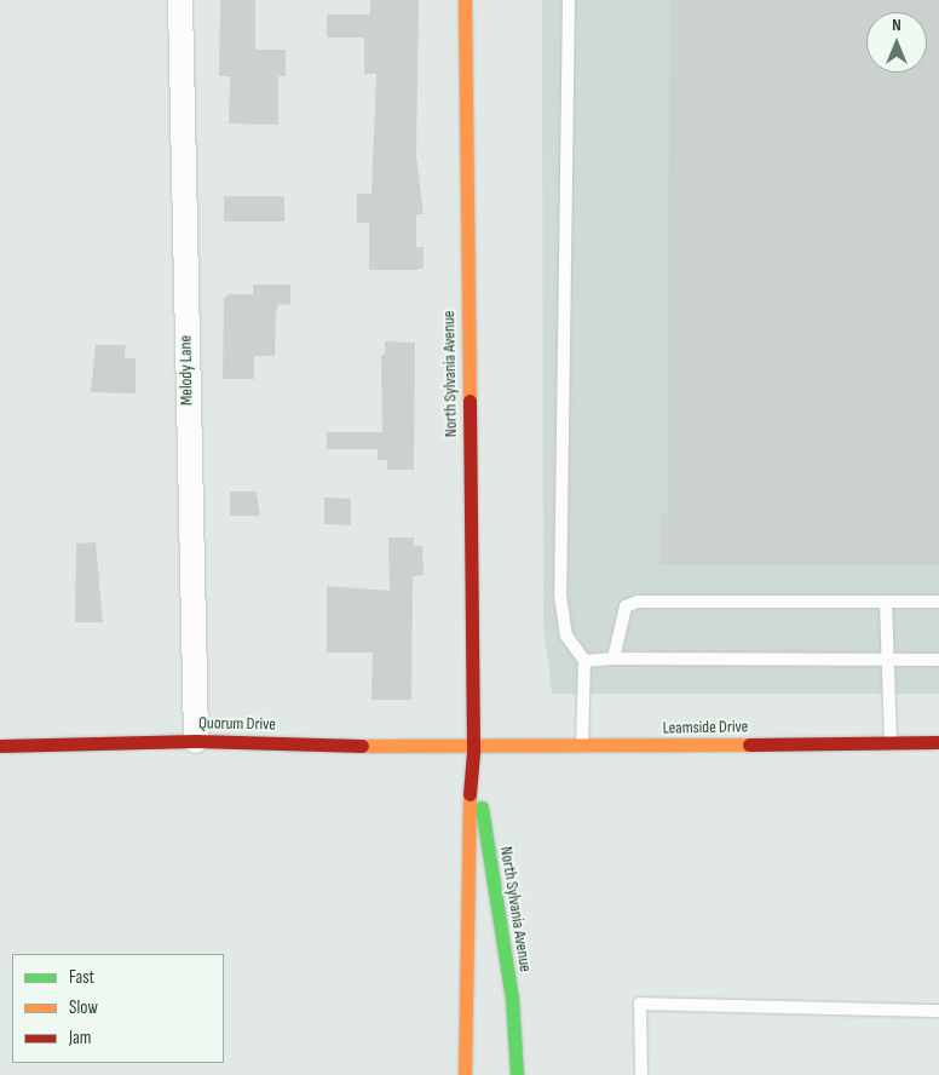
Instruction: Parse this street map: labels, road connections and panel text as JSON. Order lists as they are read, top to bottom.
{
  "streets": {
    "street": [
      "Melody Lane",
      "North Sylvania Avenue",
      "Quorum Drive",
      "Leamside Drive"
    ]
  },
  "crossings": [
    ["Melody Lane", "Quorum Drive"],
    ["North Sylvania Avenue", "Quorum Drive"],
    ["North Sylvania Avenue", "Leamside Drive"],
    ["Quorum Drive", "Leamside Drive"]
  ],
  "legend": ["Fast", "Slow", "Jam"],
  "north": "top"
}
